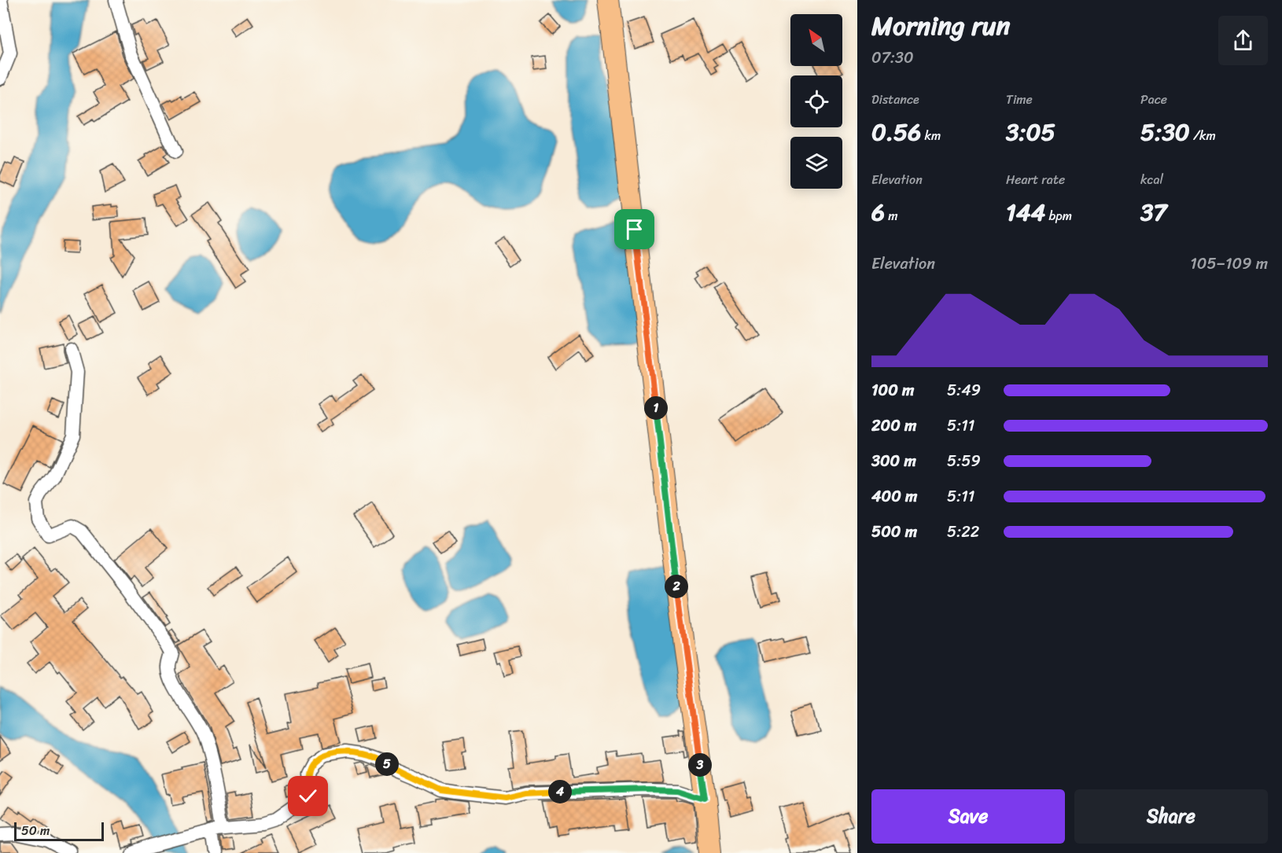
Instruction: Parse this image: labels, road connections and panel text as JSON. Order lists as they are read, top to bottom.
{
  "scale_bar": "50 m",
  "north": "top left",
  "page": {
    "heading": ["Morning run", "07:30"],
    "stats": [
      ["Distance", "0.56 km"],
      ["Time", "3:05"],
      ["Pace", "5:30 /km"],
      ["Elevation", "6 m"],
      ["Heart rate", "144 bpm"],
      ["kcal", "37"]
    ],
    "chart": ["Elevation", "105–109 m"],
    "list": [
      {
        "name": "100 m",
        "note": "5:49"
      },
      {
        "name": "200 m",
        "note": "5:11"
      },
      {
        "name": "300 m",
        "note": "5:59"
      },
      {
        "name": "400 m",
        "note": "5:11"
      },
      {
        "name": "500 m",
        "note": "5:22"
      }
    ],
    "pins": [
      "1",
      "2",
      "5",
      "3",
      "4"
    ],
    "buttons": ["Save", "Share"],
    "scale": "50 m"
  }
}
